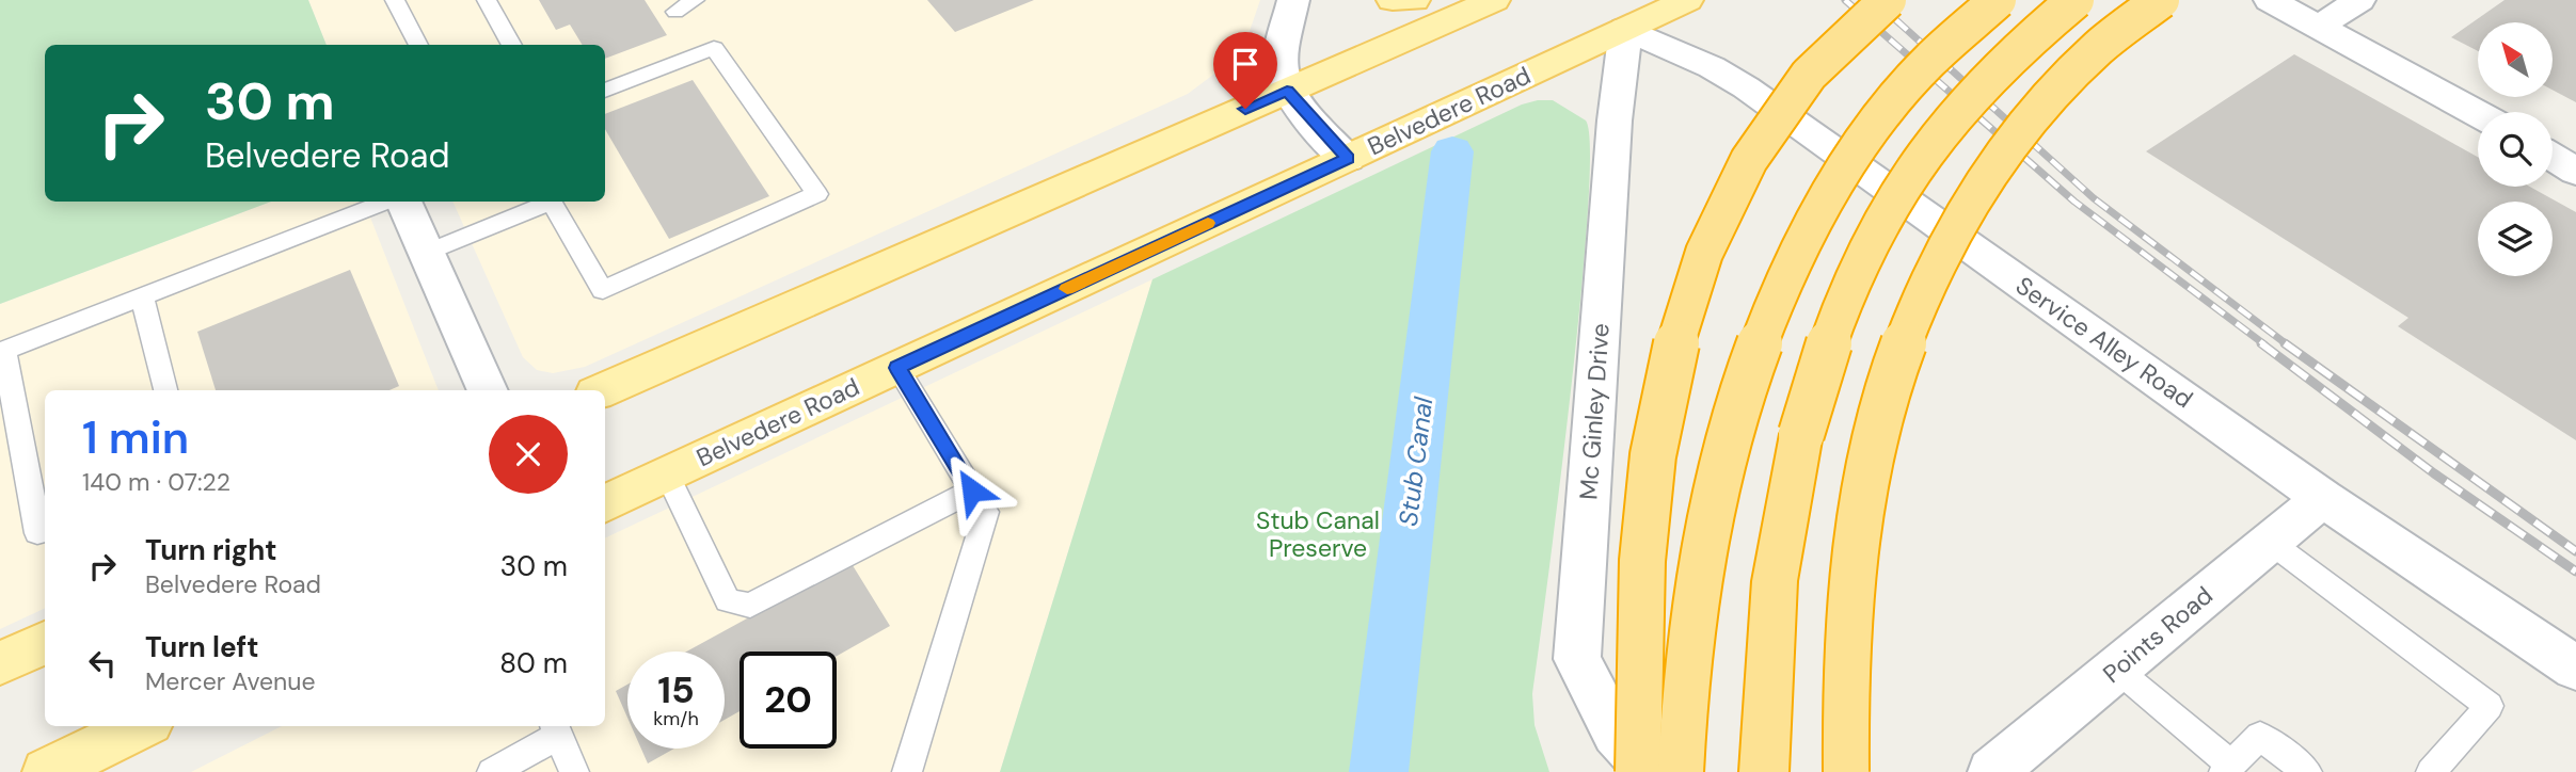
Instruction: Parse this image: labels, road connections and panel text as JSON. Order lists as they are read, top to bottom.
{
  "streets": {
    "main road": ["Belvedere Road"],
    "street": ["Service Alley Road", "Mc Ginley Drive", "Points Road"]
  },
  "crossings": [
    ["Belvedere Road", "Service Alley Road"],
    ["Belvedere Road", "Mc Ginley Drive"],
    ["Service Alley Road", "Mc Ginley Drive"],
    ["Service Alley Road", "Points Road"]
  ],
  "water": ["Stub Canal"],
  "parks": ["Stub Canal Preserve"],
  "north": "top left",
  "page": {
    "turn": ["30 m", "Belvedere Road"],
    "heading": ["1 min", "140 m · 07:22"],
    "list": [
      {
        "name": "Turn right",
        "note": "Belvedere Road",
        "value": "30 m"
      },
      {
        "name": "Turn left",
        "note": "Mercer Avenue",
        "value": "80 m"
      }
    ],
    "speed": "15 km/h",
    "limit": "20"
  }
}
